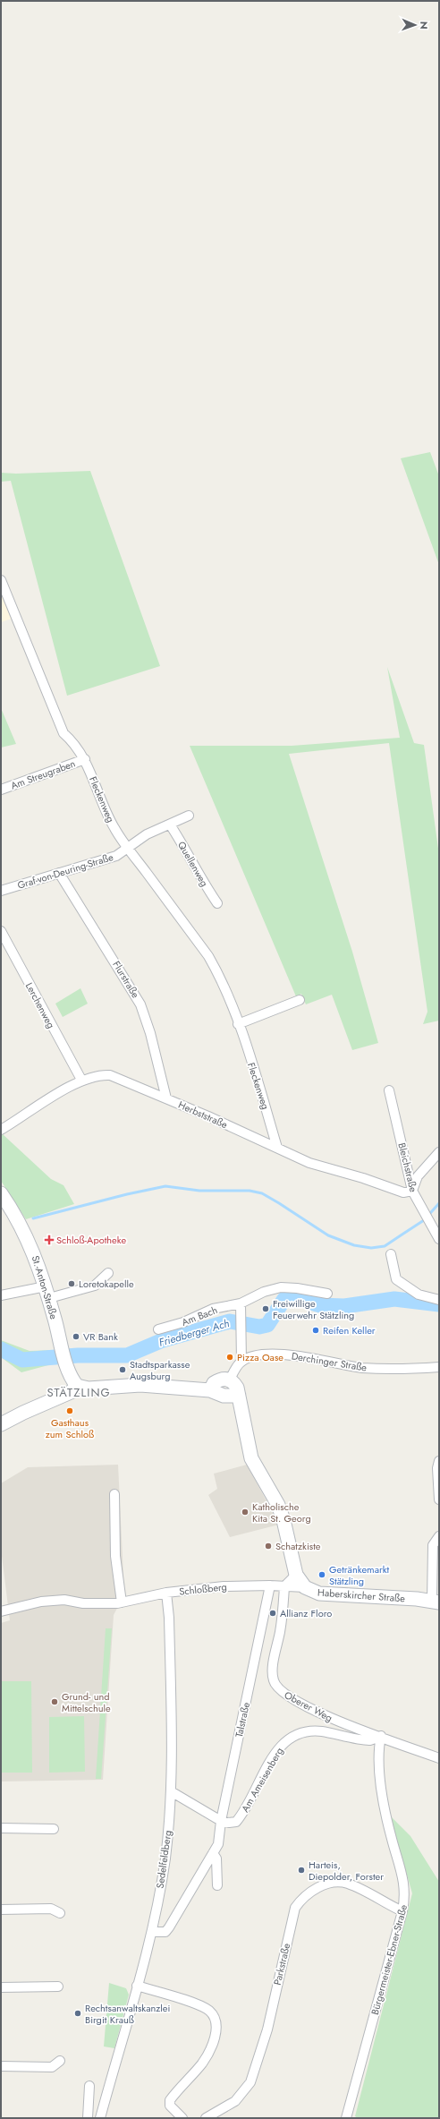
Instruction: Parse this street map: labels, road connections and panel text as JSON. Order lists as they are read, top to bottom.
{
  "streets": {
    "street": [
      "Am Streugraben",
      "Fleckenweg",
      "Quellenweg",
      "Graf-von-Deuring-Straße",
      "Flurstraße",
      "Lerchenweg",
      "Herbststraße",
      "Bleichstraße",
      "St.-Anton-Straße",
      "Am Bach",
      "Derchinger Straße",
      "Schloßberg",
      "Haberskircher Straße",
      "Oberer Weg",
      "Talstraße",
      "Am Ameisenberg",
      "Sedelfeldberg",
      "Bürgermeister-Ebner-Straße",
      "Parkstraße"
    ]
  },
  "crossings": [
    ["Am Streugraben", "Fleckenweg"],
    ["Fleckenweg", "Graf-von-Deuring-Straße"],
    ["Fleckenweg", "Herbststraße"],
    ["Graf-von-Deuring-Straße", "Flurstraße"],
    ["Flurstraße", "Herbststraße"],
    ["Lerchenweg", "Herbststraße"],
    ["Herbststraße", "Bleichstraße"],
    ["Schloßberg", "Haberskircher Straße"],
    ["Schloßberg", "Oberer Weg"],
    ["Schloßberg", "Talstraße"],
    ["Schloßberg", "Sedelfeldberg"],
    ["Oberer Weg", "Am Ameisenberg"],
    ["Oberer Weg", "Bürgermeister-Ebner-Straße"],
    ["Talstraße", "Am Ameisenberg"],
    ["Talstraße", "Sedelfeldberg"],
    ["Am Ameisenberg", "Bürgermeister-Ebner-Straße"],
    ["Bürgermeister-Ebner-Straße", "Parkstraße"]
  ],
  "districts": ["STÄTZLING"],
  "water": ["Friedberger Ach"],
  "places": {
    "health": ["Schloß-Apotheke"],
    "other": [
      "Loretokapelle",
      "Freiwillige Feuerwehr Stätzling",
      "Reifen Keller",
      "VR Bank",
      "Pizza Oase",
      "Stadtsparkasse Augsburg",
      "Gasthaus zum Schloß",
      "Katholische Kita St. Georg",
      "Schatzkiste",
      "Getränkemarkt Stätzling",
      "Allianz Floro",
      "Grund- und Mittelschule",
      "Harteis, Diepolder, Forster",
      "Rechtsanwaltskanzlei Birgit Krauß"
    ]
  },
  "north": "right"
}
